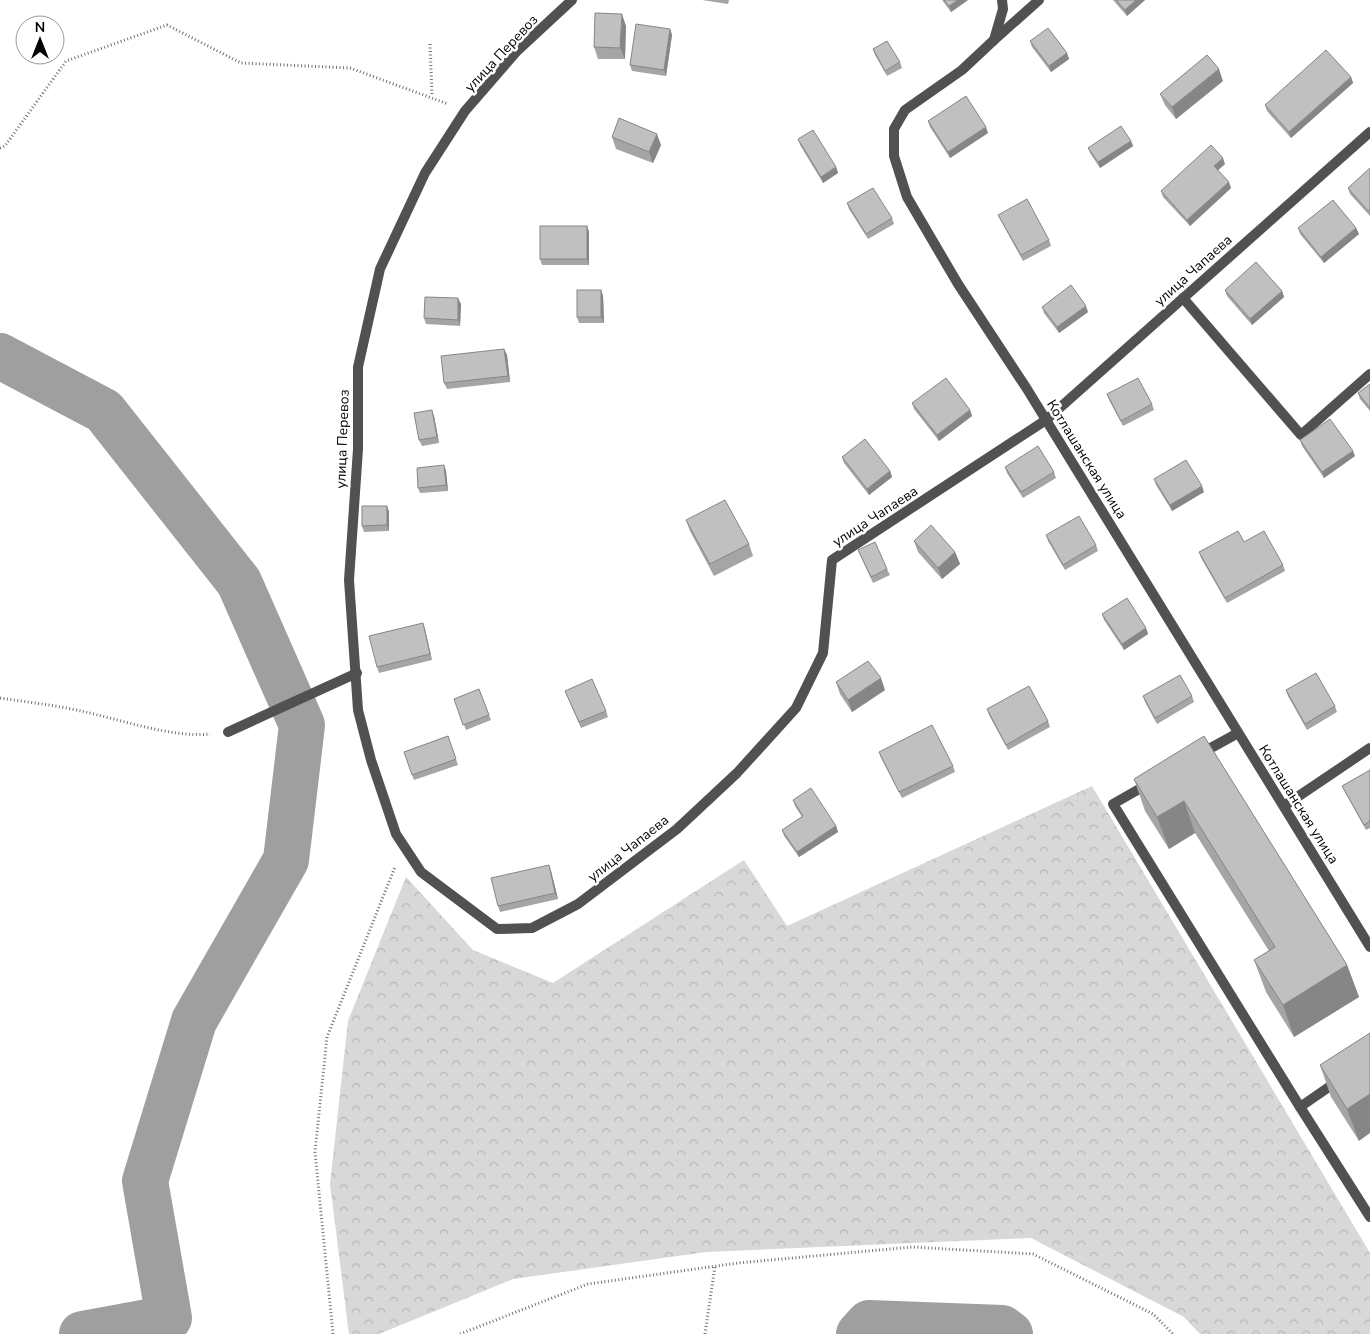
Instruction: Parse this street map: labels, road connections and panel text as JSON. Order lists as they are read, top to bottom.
{
  "streets": {
    "street": ["улица Перевоз", "улица Чапаева", "Котлашанская улица"]
  },
  "crossings": [
    ["улица Перевоз", "улица Чапаева"],
    ["улица Чапаева", "Котлашанская улица"]
  ],
  "north": "top"
}
